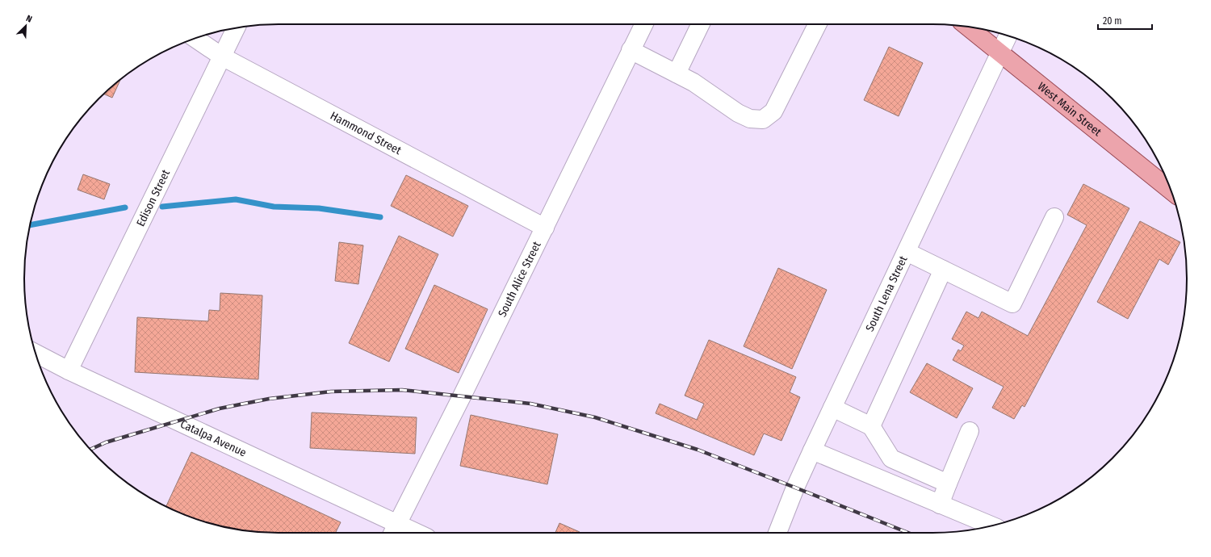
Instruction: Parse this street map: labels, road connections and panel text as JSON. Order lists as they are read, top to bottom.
{
  "streets": {
    "main road": ["West Main Street"],
    "street": [
      "Hammond Street",
      "Edison Street",
      "South Alice Street",
      "South Lena Street",
      "Catalpa Avenue"
    ]
  },
  "crossings": [
    ["West Main Street", "South Lena Street"],
    ["Hammond Street", "Edison Street"],
    ["Hammond Street", "South Alice Street"],
    ["Edison Street", "Catalpa Avenue"],
    ["South Alice Street", "Catalpa Avenue"]
  ],
  "scale_bar": "20 m",
  "north": "top right"
}
